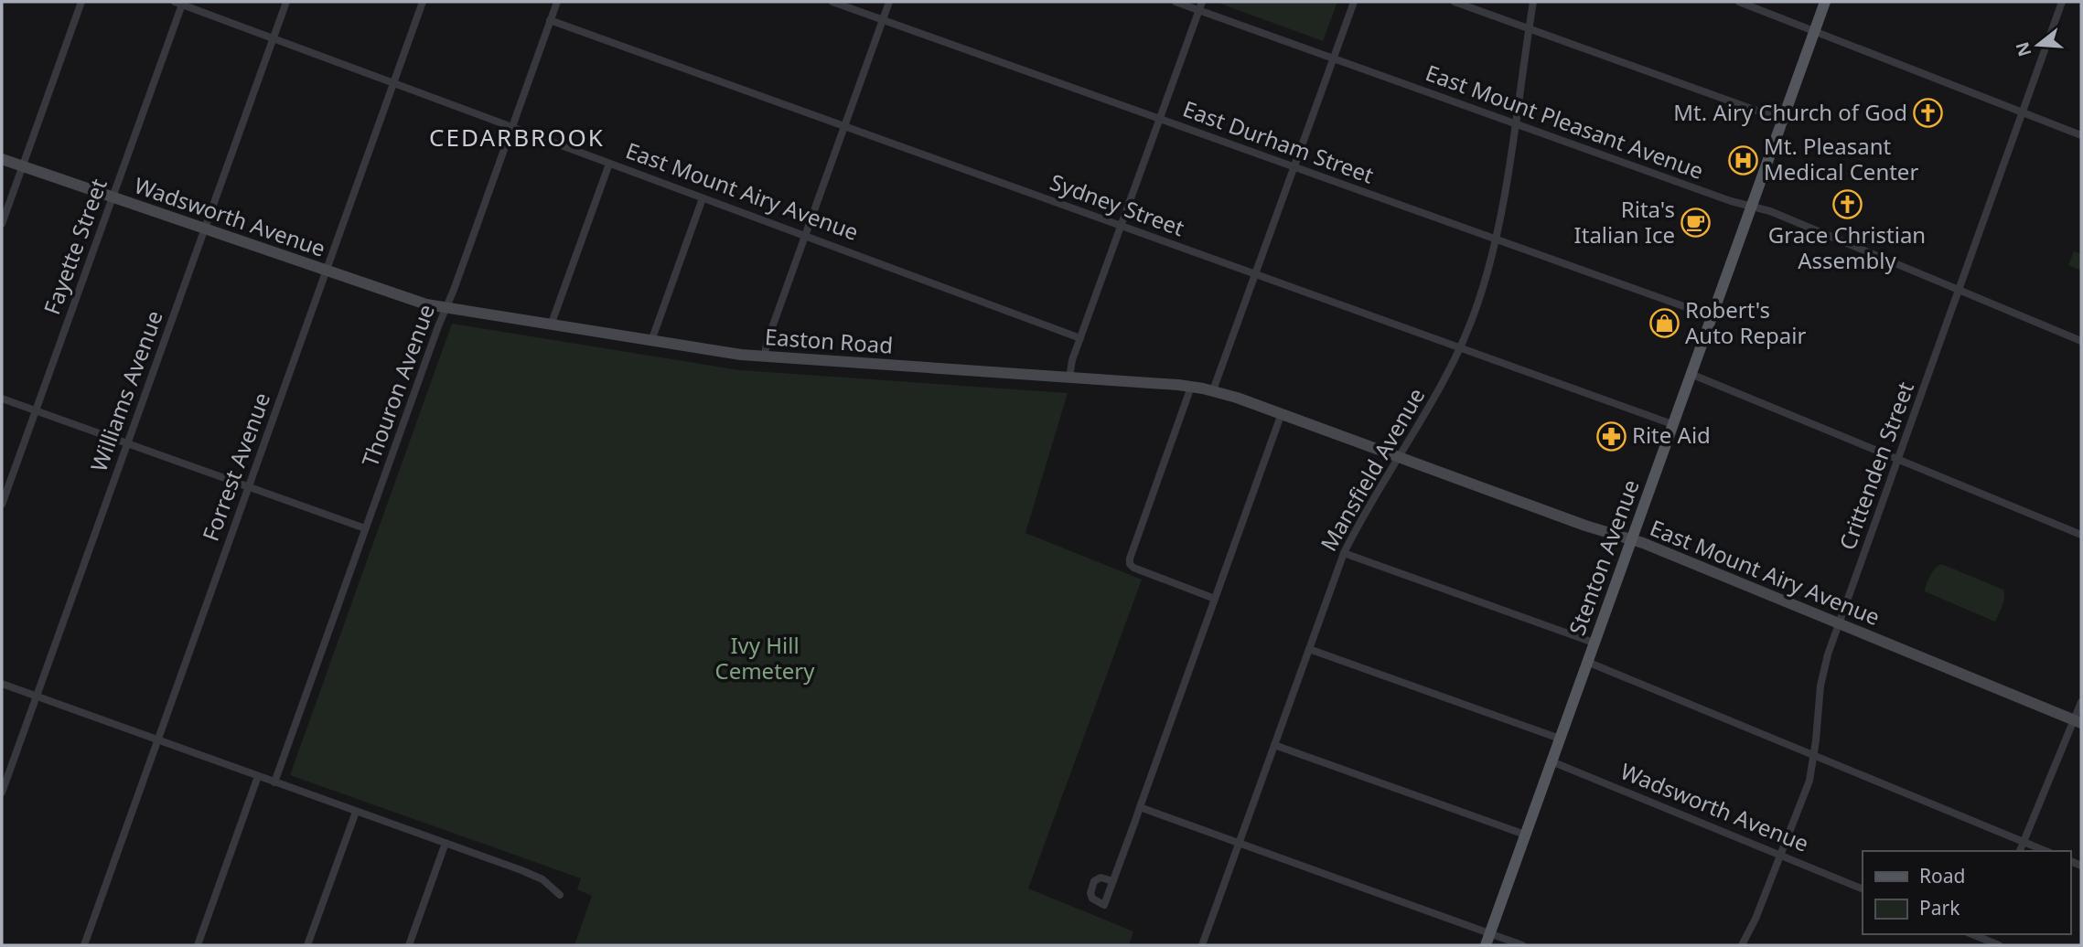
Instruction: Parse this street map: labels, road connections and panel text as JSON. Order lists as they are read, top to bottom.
{
  "streets": {
    "main road": [
      "East Mount Airy Avenue",
      "Wadsworth Avenue",
      "Easton Road",
      "Stenton Avenue"
    ],
    "street": [
      "East Mount Pleasant Avenue",
      "East Durham Street",
      "Sydney Street",
      "Fayette Street",
      "Thouron Avenue",
      "Williams Avenue",
      "Crittenden Street",
      "Forrest Avenue",
      "Mansfield Avenue"
    ]
  },
  "crossings": [
    ["East Mount Pleasant Avenue", "Crittenden Street"],
    ["East Mount Pleasant Avenue", "Mansfield Avenue"],
    ["East Mount Pleasant Avenue", "Stenton Avenue"],
    ["East Durham Street", "Mansfield Avenue"],
    ["East Durham Street", "Stenton Avenue"],
    ["East Mount Airy Avenue", "Fayette Street"],
    ["East Mount Airy Avenue", "Easton Road"],
    ["East Mount Airy Avenue", "Thouron Avenue"],
    ["East Mount Airy Avenue", "Williams Avenue"],
    ["East Mount Airy Avenue", "Crittenden Street"],
    ["East Mount Airy Avenue", "Forrest Avenue"],
    ["East Mount Airy Avenue", "Mansfield Avenue"],
    ["East Mount Airy Avenue", "Stenton Avenue"],
    ["Sydney Street", "Thouron Avenue"],
    ["Sydney Street", "Mansfield Avenue"],
    ["Sydney Street", "Stenton Avenue"],
    ["Wadsworth Avenue", "Fayette Street"],
    ["Wadsworth Avenue", "Easton Road"],
    ["Wadsworth Avenue", "Thouron Avenue"],
    ["Wadsworth Avenue", "Williams Avenue"],
    ["Wadsworth Avenue", "Crittenden Street"],
    ["Wadsworth Avenue", "Forrest Avenue"],
    ["Wadsworth Avenue", "Stenton Avenue"],
    ["Easton Road", "Thouron Avenue"]
  ],
  "districts": ["CEDARBROOK"],
  "parks": ["Ivy Hill Cemetery"],
  "places": {
    "church": ["Mt. Airy Church of God", "Grace Christian Assembly"],
    "hospital": ["Mt. Pleasant Medical Center"],
    "cafe": ["Rita's Italian Ice"],
    "shop": ["Robert's Auto Repair"],
    "pharmacy": ["Rite Aid"]
  },
  "legend": ["Road", "Park"],
  "north": "left"
}
